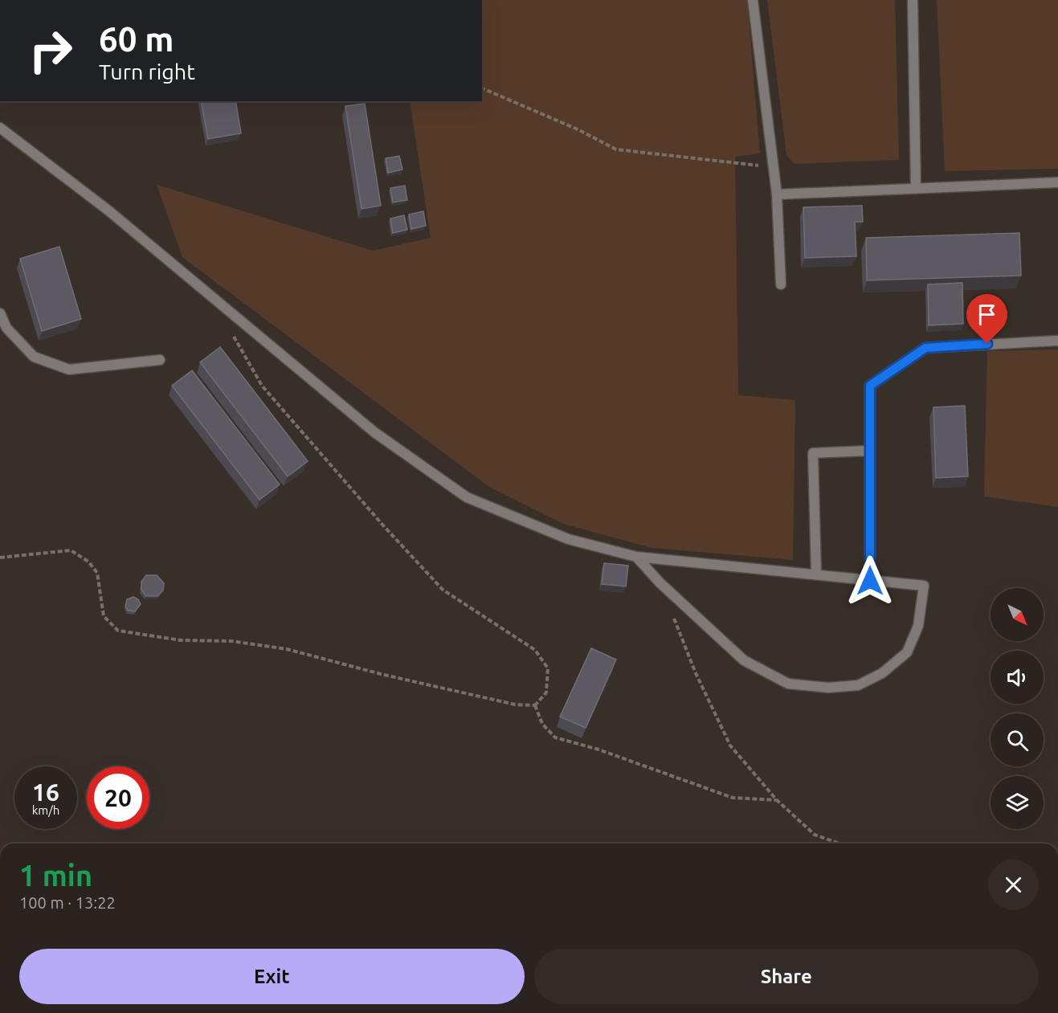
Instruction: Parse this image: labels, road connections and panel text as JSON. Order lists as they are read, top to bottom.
{
  "north": "bottom right",
  "page": {
    "turn": ["60 m", "Turn right"],
    "speed": "16 km/h",
    "limit": "20",
    "heading": ["1 min", "100 m · 13:22"],
    "buttons": ["Exit", "Share"]
  }
}
